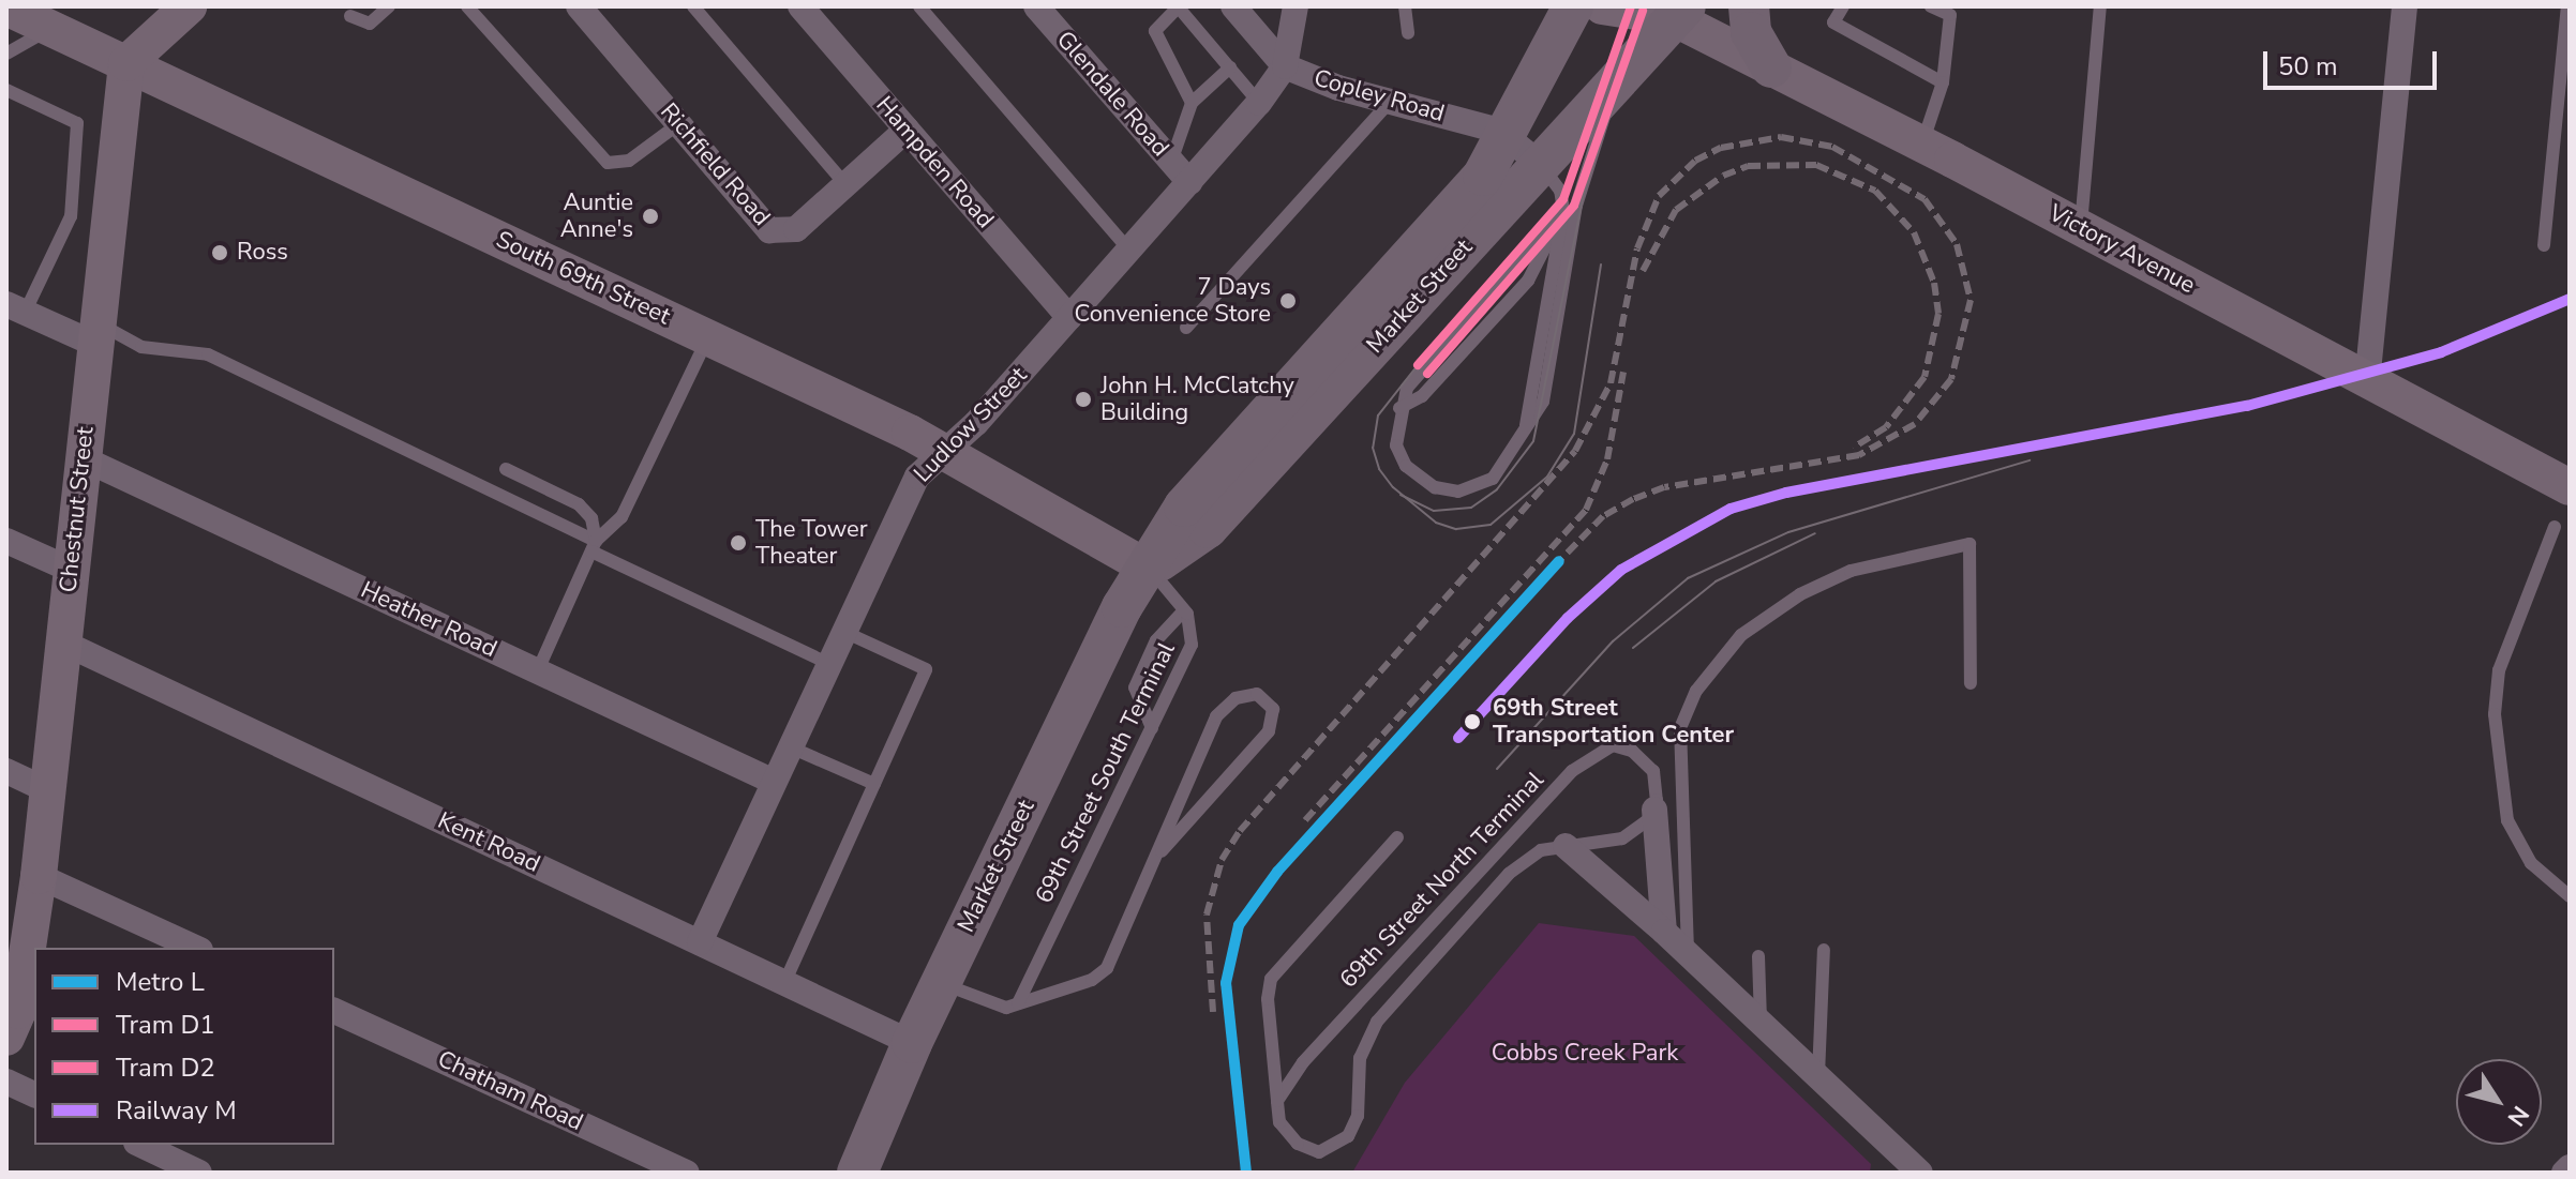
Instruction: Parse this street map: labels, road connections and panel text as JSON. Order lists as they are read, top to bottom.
{
  "streets": {
    "main road": ["Market Street"],
    "street": [
      "Glendale Road",
      "Copley Road",
      "Hampden Road",
      "Richfield Road",
      "Victory Avenue",
      "South 69th Street",
      "Ludlow Street",
      "Chestnut Street",
      "Heather Road",
      "Kent Road",
      "Chatham Road"
    ],
    "lane": ["69th Street South Terminal", "69th Street North Terminal"]
  },
  "crossings": [
    ["Glendale Road", "Ludlow Street"],
    ["Copley Road", "Market Street"],
    ["Copley Road", "Ludlow Street"],
    ["Hampden Road", "Richfield Road"],
    ["Hampden Road", "Ludlow Street"],
    ["Victory Avenue", "Market Street"],
    ["South 69th Street", "Market Street"],
    ["South 69th Street", "Ludlow Street"],
    ["South 69th Street", "Chestnut Street"],
    ["Market Street", "Kent Road"],
    ["Ludlow Street", "Heather Road"],
    ["Ludlow Street", "Kent Road"],
    ["Chestnut Street", "Heather Road"],
    ["Chestnut Street", "Kent Road"]
  ],
  "parks": ["Cobbs Creek Park"],
  "places": [
    "Auntie Anne's",
    "Ross",
    "7 Days Convenience Store",
    "John H. McClatchy Building",
    "The Tower Theater",
    "69th Street Transportation Center"
  ],
  "lines": [
    "tram line D1",
    "tram line D2",
    "rail line M",
    "metro line L"
  ],
  "legend": [
    "Metro L",
    "Tram D1",
    "Tram D2",
    "Railway M"
  ],
  "scale_bar": "50 m",
  "north": "bottom right"
}
